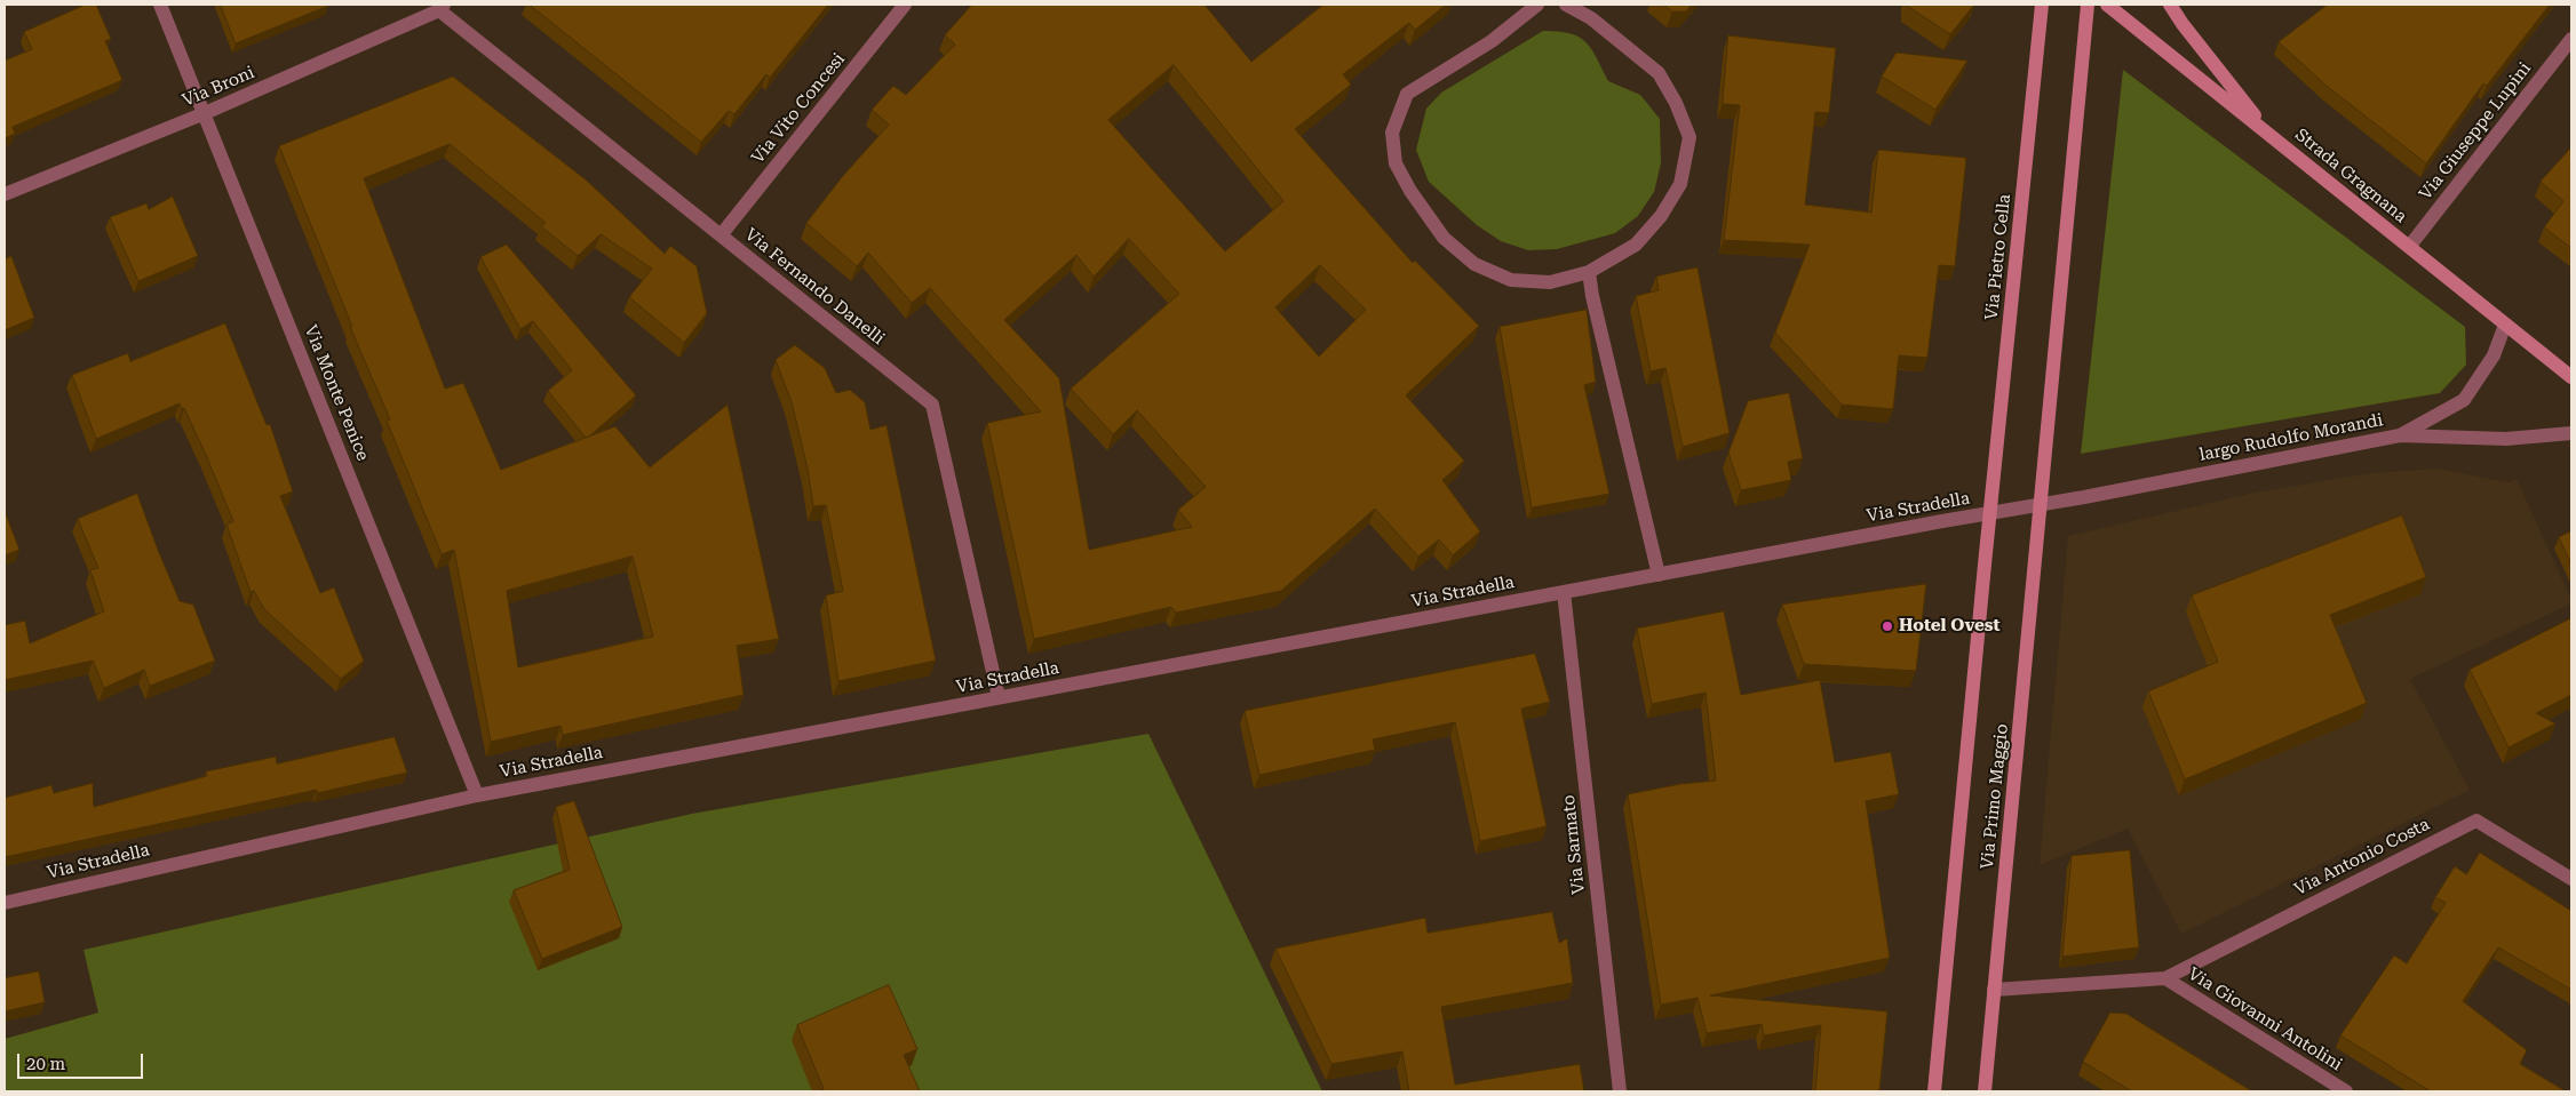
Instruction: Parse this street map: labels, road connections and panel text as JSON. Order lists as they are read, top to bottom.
{
  "streets": {
    "main road": ["Strada Gragnana", "Via Pietro Cella", "Via Primo Maggio"],
    "street": [
      "Via Broni",
      "Via Vito Concesi",
      "Via Giuseppe Lupini",
      "Via Fernando Danelli",
      "Via Monte Penice",
      "largo Rudolfo Morandi",
      "Via Stradella",
      "Via Sarmato",
      "Via Antonio Costa",
      "Via Giovanni Antolini"
    ]
  },
  "crossings": [
    ["Via Broni", "Via Fernando Danelli"],
    ["Via Broni", "Via Monte Penice"],
    ["Via Vito Concesi", "Via Fernando Danelli"],
    ["Via Giuseppe Lupini", "Strada Gragnana"],
    ["Via Pietro Cella", "Via Stradella"],
    ["Via Pietro Cella", "Via Primo Maggio"],
    ["Via Fernando Danelli", "Via Stradella"],
    ["Via Monte Penice", "Via Stradella"],
    ["largo Rudolfo Morandi", "Via Stradella"],
    ["largo Rudolfo Morandi", "Via Primo Maggio"],
    ["Via Stradella", "Via Primo Maggio"],
    ["Via Stradella", "Via Sarmato"],
    ["Via Antonio Costa", "Via Giovanni Antolini"]
  ],
  "places": ["Hotel Ovest"],
  "scale_bar": "20 m"
}
